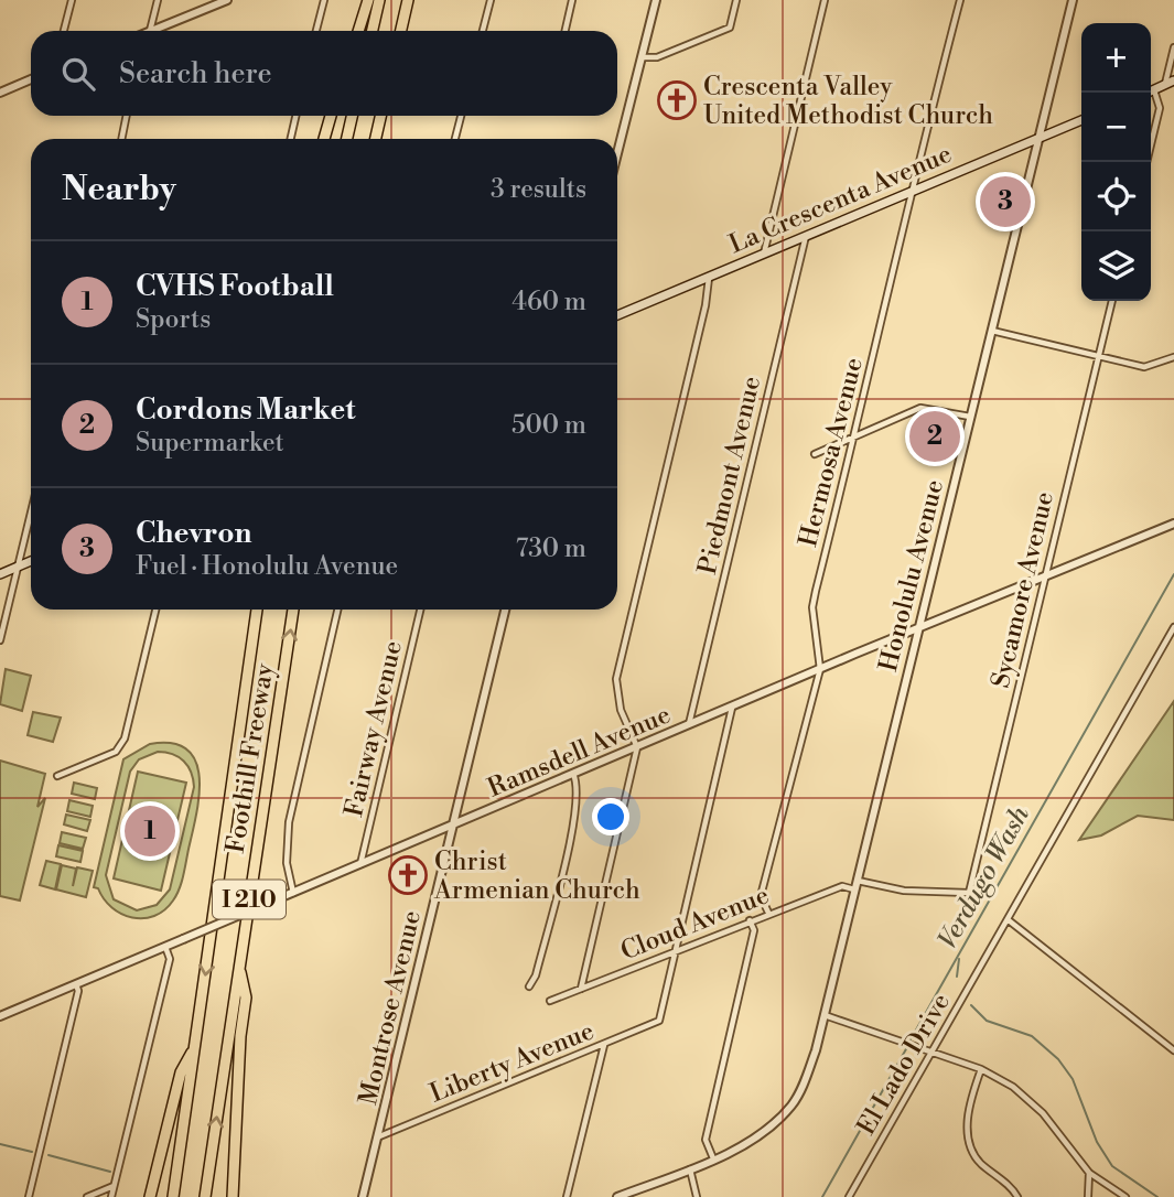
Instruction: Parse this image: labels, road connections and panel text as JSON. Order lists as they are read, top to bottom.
{
  "streets": {
    "highway": ["Foothill Freeway", "I 210"],
    "main road": ["La Crescenta Avenue"],
    "street": [
      "Hermosa Avenue",
      "Piedmont Avenue",
      "Honolulu Avenue",
      "Sycamore Avenue",
      "Fairway Avenue",
      "Ramsdell Avenue",
      "Cloud Avenue",
      "Montrose Avenue",
      "Liberty Avenue",
      "El Lado Drive"
    ]
  },
  "crossings": [
    ["La Crescenta Avenue", "Hermosa Avenue"],
    ["La Crescenta Avenue", "Piedmont Avenue"],
    ["La Crescenta Avenue", "Honolulu Avenue"],
    ["Hermosa Avenue", "Ramsdell Avenue"],
    ["Hermosa Avenue", "Cloud Avenue"],
    ["Piedmont Avenue", "Ramsdell Avenue"],
    ["Honolulu Avenue", "Ramsdell Avenue"],
    ["Honolulu Avenue", "Cloud Avenue"],
    ["Sycamore Avenue", "Ramsdell Avenue"],
    ["Sycamore Avenue", "Cloud Avenue"],
    ["Fairway Avenue", "Ramsdell Avenue"],
    ["Ramsdell Avenue", "Montrose Avenue"],
    ["Cloud Avenue", "Liberty Avenue"],
    ["Montrose Avenue", "Liberty Avenue"]
  ],
  "water": ["Verdugo Wash"],
  "places": {
    "church": ["Crescenta Valley United Methodist Church", "Christ Armenian Church"]
  },
  "page": {
    "map_buttons": ["+", "−"],
    "search": "Search here",
    "heading": ["Nearby", "3 results"],
    "pins": ["3", "2", "1"],
    "list": [
      {
        "mark": "1",
        "name": "CVHS Football",
        "note": "Sports",
        "value": "460 m"
      },
      {
        "mark": "2",
        "name": "Cordons Market",
        "note": "Supermarket",
        "value": "500 m"
      },
      {
        "mark": "3",
        "name": "Chevron",
        "note": "Fuel · Honolulu Avenue",
        "value": "730 m"
      }
    ]
  }
}
